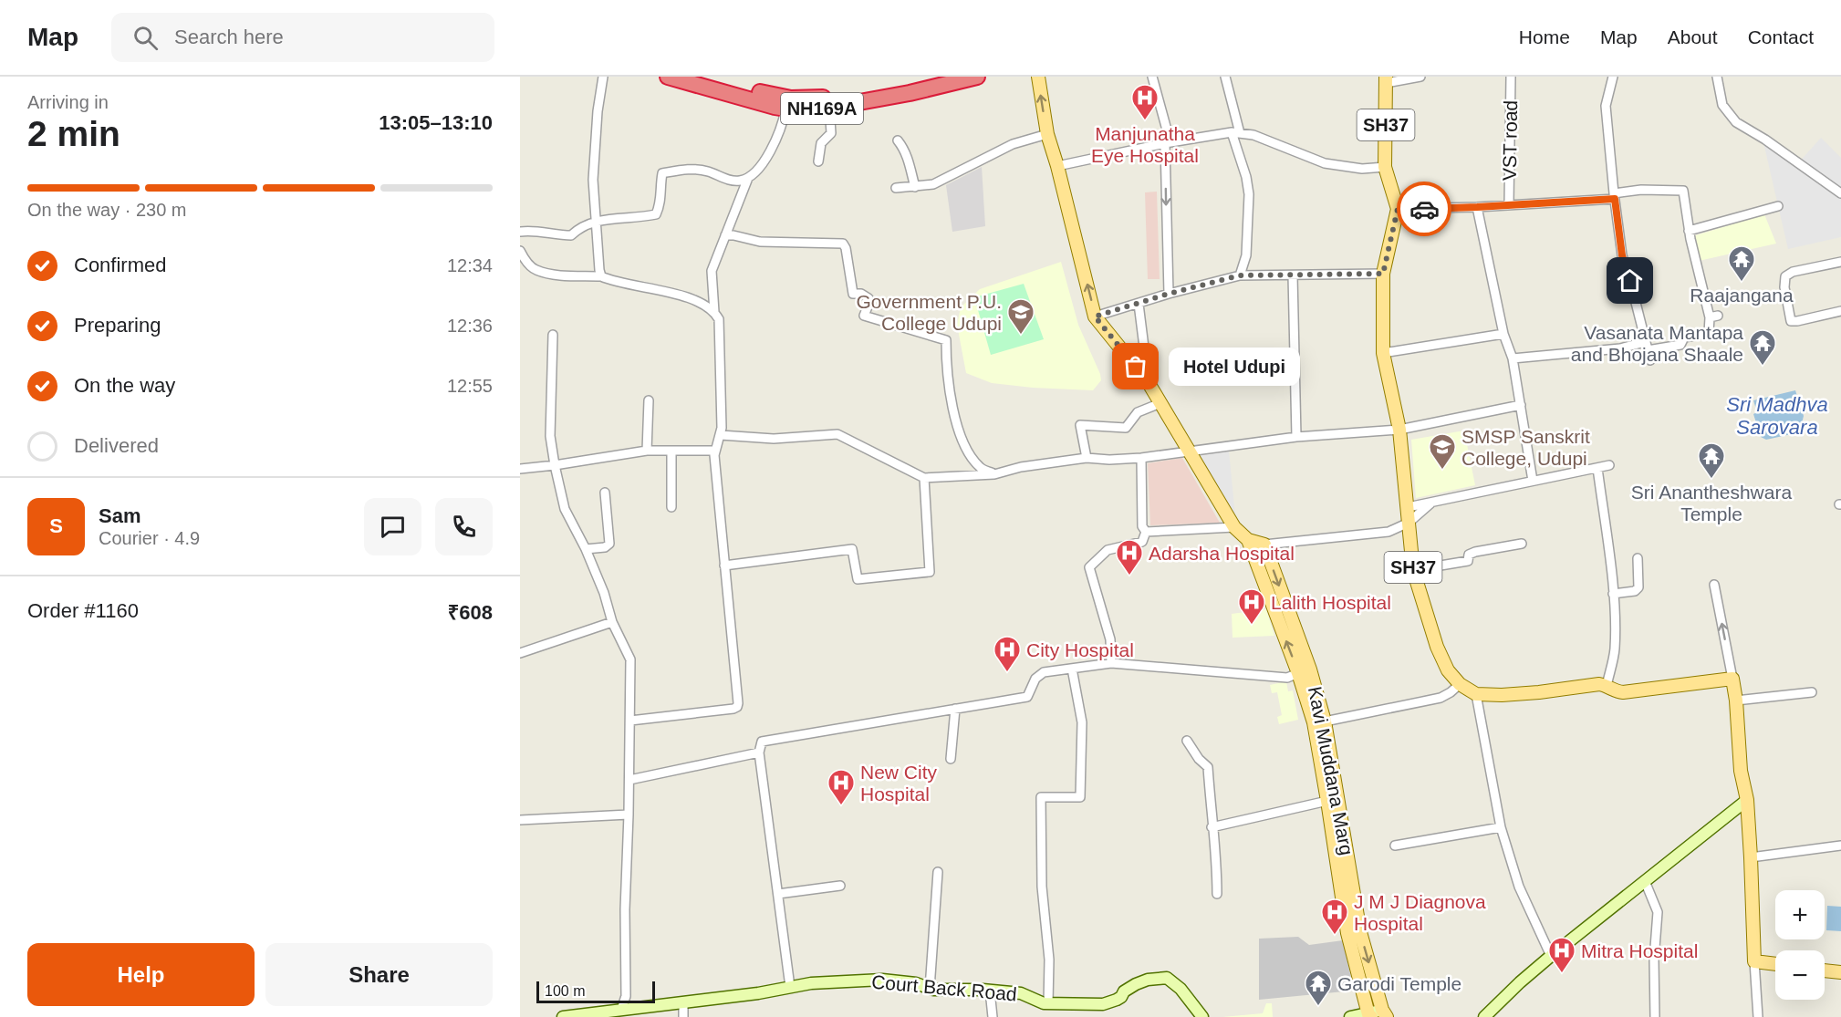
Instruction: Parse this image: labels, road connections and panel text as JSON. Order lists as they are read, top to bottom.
{
  "streets": {
    "highway": ["NH169A"],
    "main road": ["SH37", "Kavi Muddana Marg"],
    "street": ["VST road", "Court Back Road"]
  },
  "water": ["Sri Madhva Sarovara"],
  "places": {
    "hospital": [
      "Manjunatha Eye Hospital",
      "Adarsha Hospital",
      "Lalith Hospital",
      "City Hospital",
      "New City Hospital",
      "J M J Diagnova Hospital",
      "Mitra Hospital"
    ],
    "temple": [
      "Raajangana",
      "Vasanata Mantapa and Bhojana Shaale",
      "Sri Anantheshwara Temple",
      "Garodi Temple"
    ],
    "school or university": ["Government P.U. College Udupi", "SMSP Sanskrit College, Udupi"],
    "other": ["Hotel Udupi"]
  },
  "scale_bar": "100 m",
  "page": {
    "header": "Map",
    "search": "Search here",
    "nav": [
      "Home",
      "Map",
      "About",
      "Contact"
    ],
    "heading": ["2 min", "Arriving in", "13:05–13:10"],
    "panel": [
      "Sam",
      "Courier · 4.9",
      "Order #1160",
      "₹608"
    ],
    "bar": "On the way · 230 m",
    "list": [
      ["Confirmed", "12:34"],
      ["Preparing", "12:36"],
      ["On the way", "12:55"],
      "Delivered"
    ],
    "bubble": "Hotel Udupi",
    "round": "S",
    "map_buttons": ["+", "−"],
    "buttons": ["Help", "Share"],
    "scale": "100 m"
  }
}
